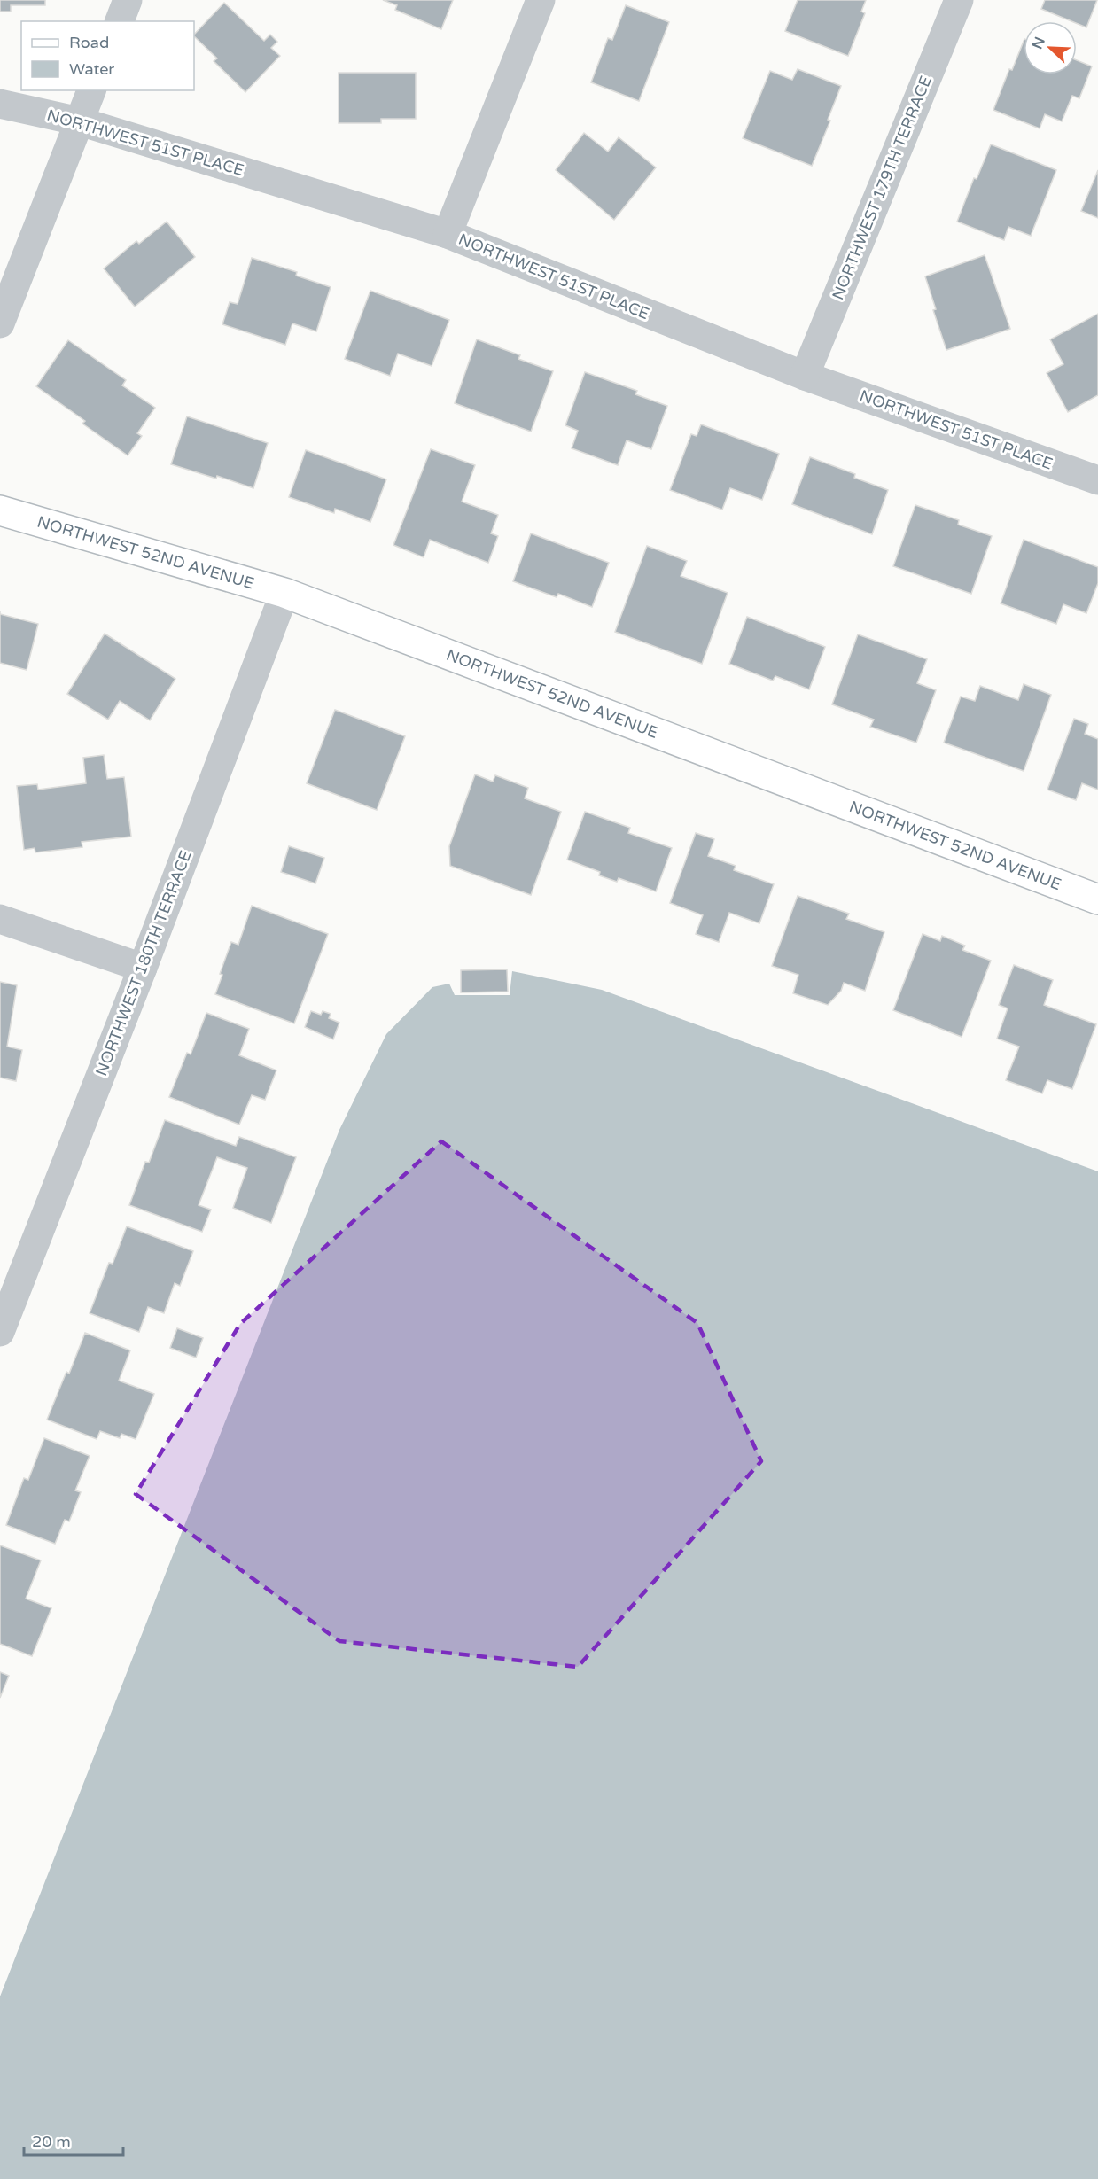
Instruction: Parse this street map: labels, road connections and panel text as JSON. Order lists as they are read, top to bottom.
{
  "streets": {
    "street": [
      "NORTHWEST 51ST PLACE",
      "NORTHWEST 179TH TERRACE",
      "NORTHWEST 52ND AVENUE",
      "NORTHWEST 180TH TERRACE"
    ]
  },
  "crossings": [
    ["NORTHWEST 51ST PLACE", "NORTHWEST 179TH TERRACE"],
    ["NORTHWEST 52ND AVENUE", "NORTHWEST 180TH TERRACE"]
  ],
  "legend": ["Road", "Water"],
  "scale_bar": "20 m",
  "north": "top left"
}
